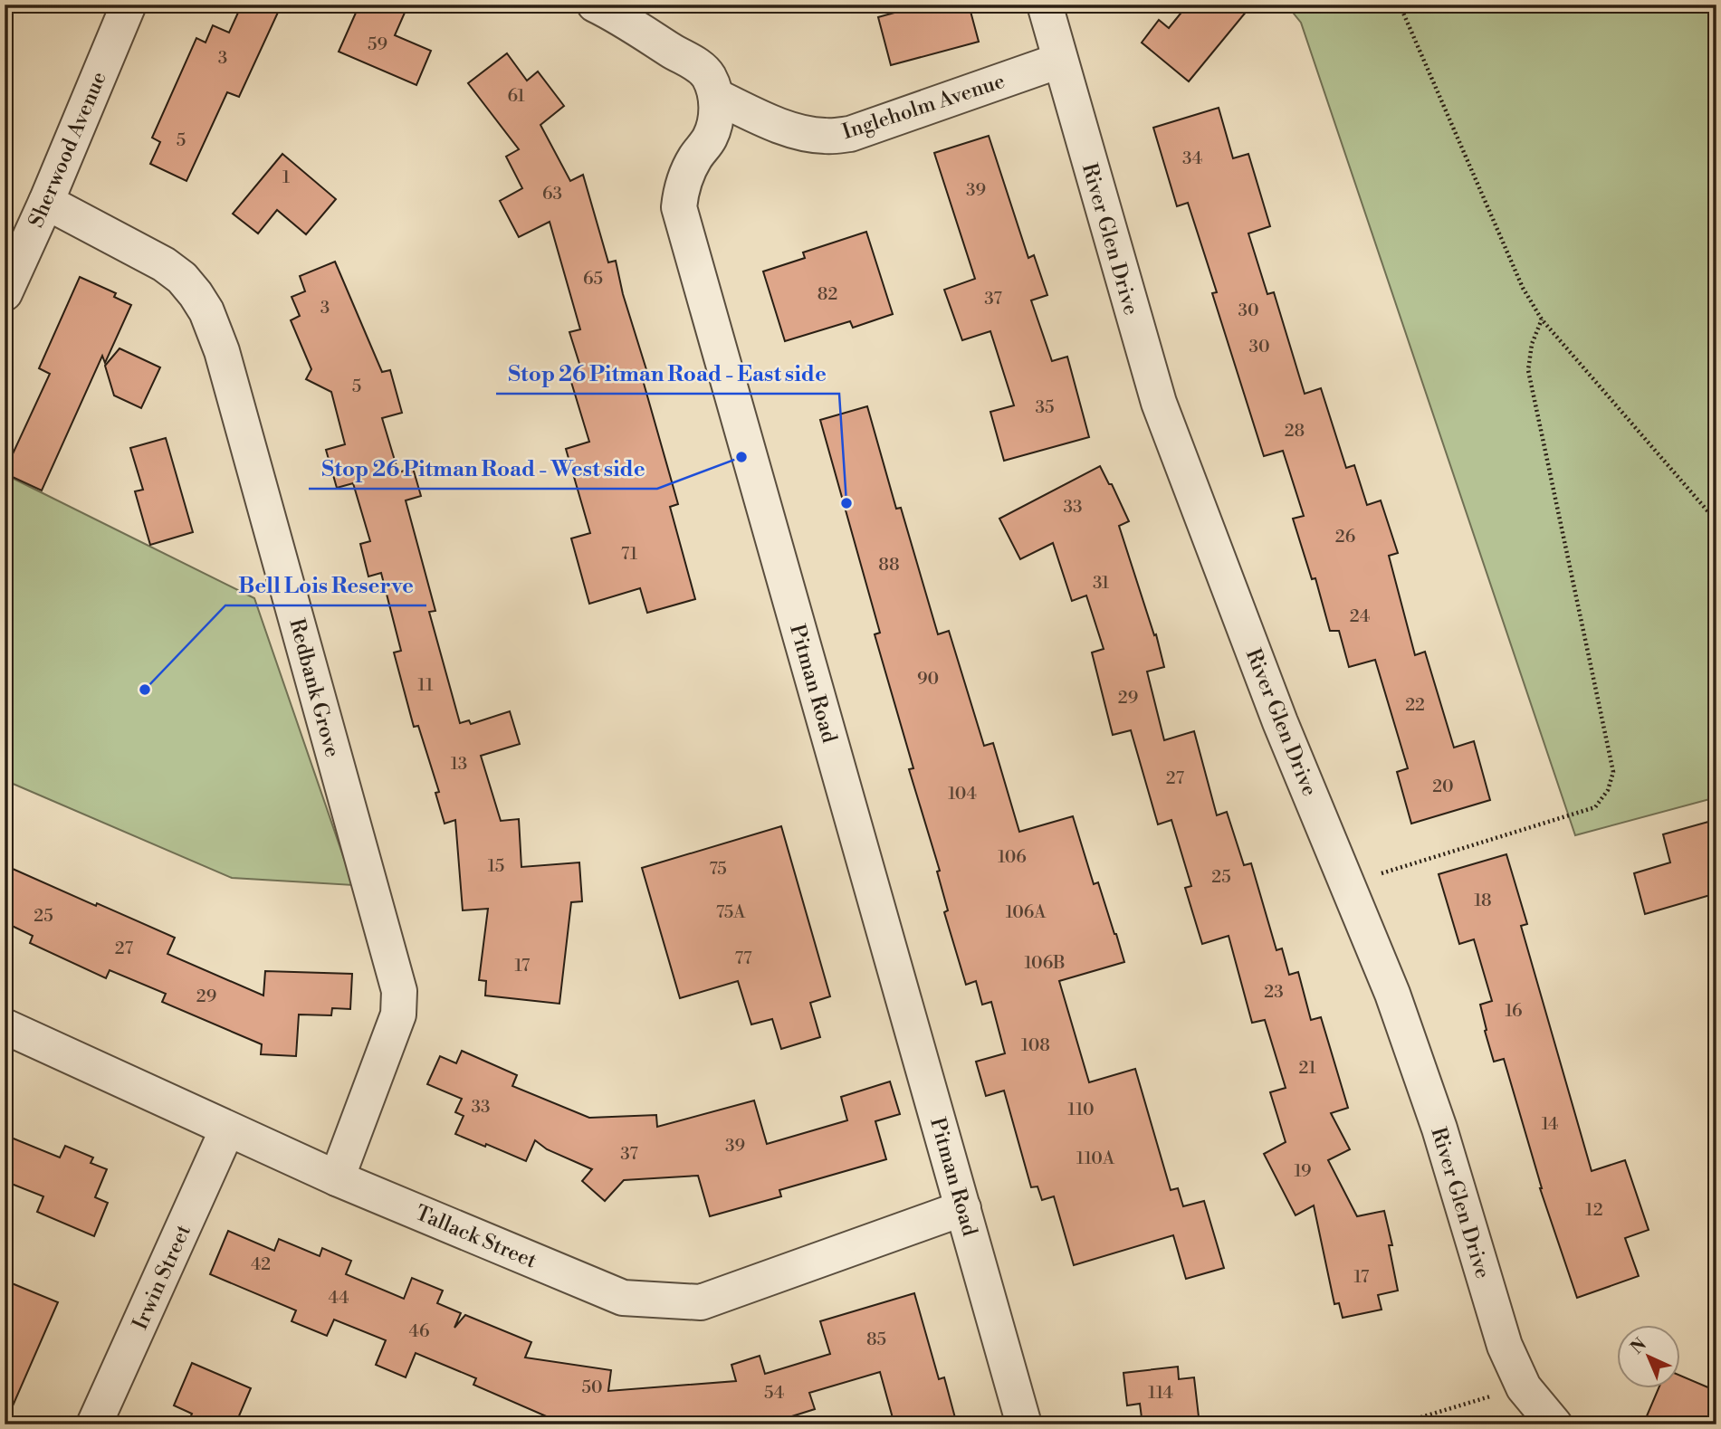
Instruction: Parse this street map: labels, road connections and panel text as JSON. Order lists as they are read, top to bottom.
{
  "streets": {
    "street": [
      "Ingleholm Avenue",
      "Sherwood Avenue",
      "River Glen Drive",
      "Pitman Road",
      "Redbank Grove",
      "Tallack Street",
      "Irwin Street"
    ]
  },
  "crossings": [
    ["Ingleholm Avenue", "River Glen Drive"],
    ["Ingleholm Avenue", "Pitman Road"],
    ["Sherwood Avenue", "Redbank Grove"],
    ["Pitman Road", "Tallack Street"],
    ["Redbank Grove", "Tallack Street"],
    ["Tallack Street", "Irwin Street"]
  ],
  "places": ["Stop 26 Pitman Road - West side", "Stop 26 Pitman Road - East side", "Bell Lois Reserve"],
  "house_numbers": [
    "59",
    "3",
    "61",
    "5",
    "34",
    "1",
    "39",
    "63",
    "65",
    "82",
    "37",
    "3",
    "30",
    "30",
    "5",
    "35",
    "28",
    "33",
    "26",
    "71",
    "88",
    "31",
    "24",
    "90",
    "11",
    "29",
    "22",
    "13",
    "27",
    "20",
    "104",
    "106",
    "15",
    "75",
    "25",
    "18",
    "75A",
    "106A",
    "25",
    "27",
    "77",
    "106B",
    "17",
    "23",
    "29",
    "16",
    "108",
    "21",
    "33",
    "110",
    "14",
    "39",
    "37",
    "110A",
    "19",
    "12",
    "42",
    "17",
    "44",
    "46",
    "85",
    "50",
    "54",
    "114"
  ],
  "north": "top left"
}
